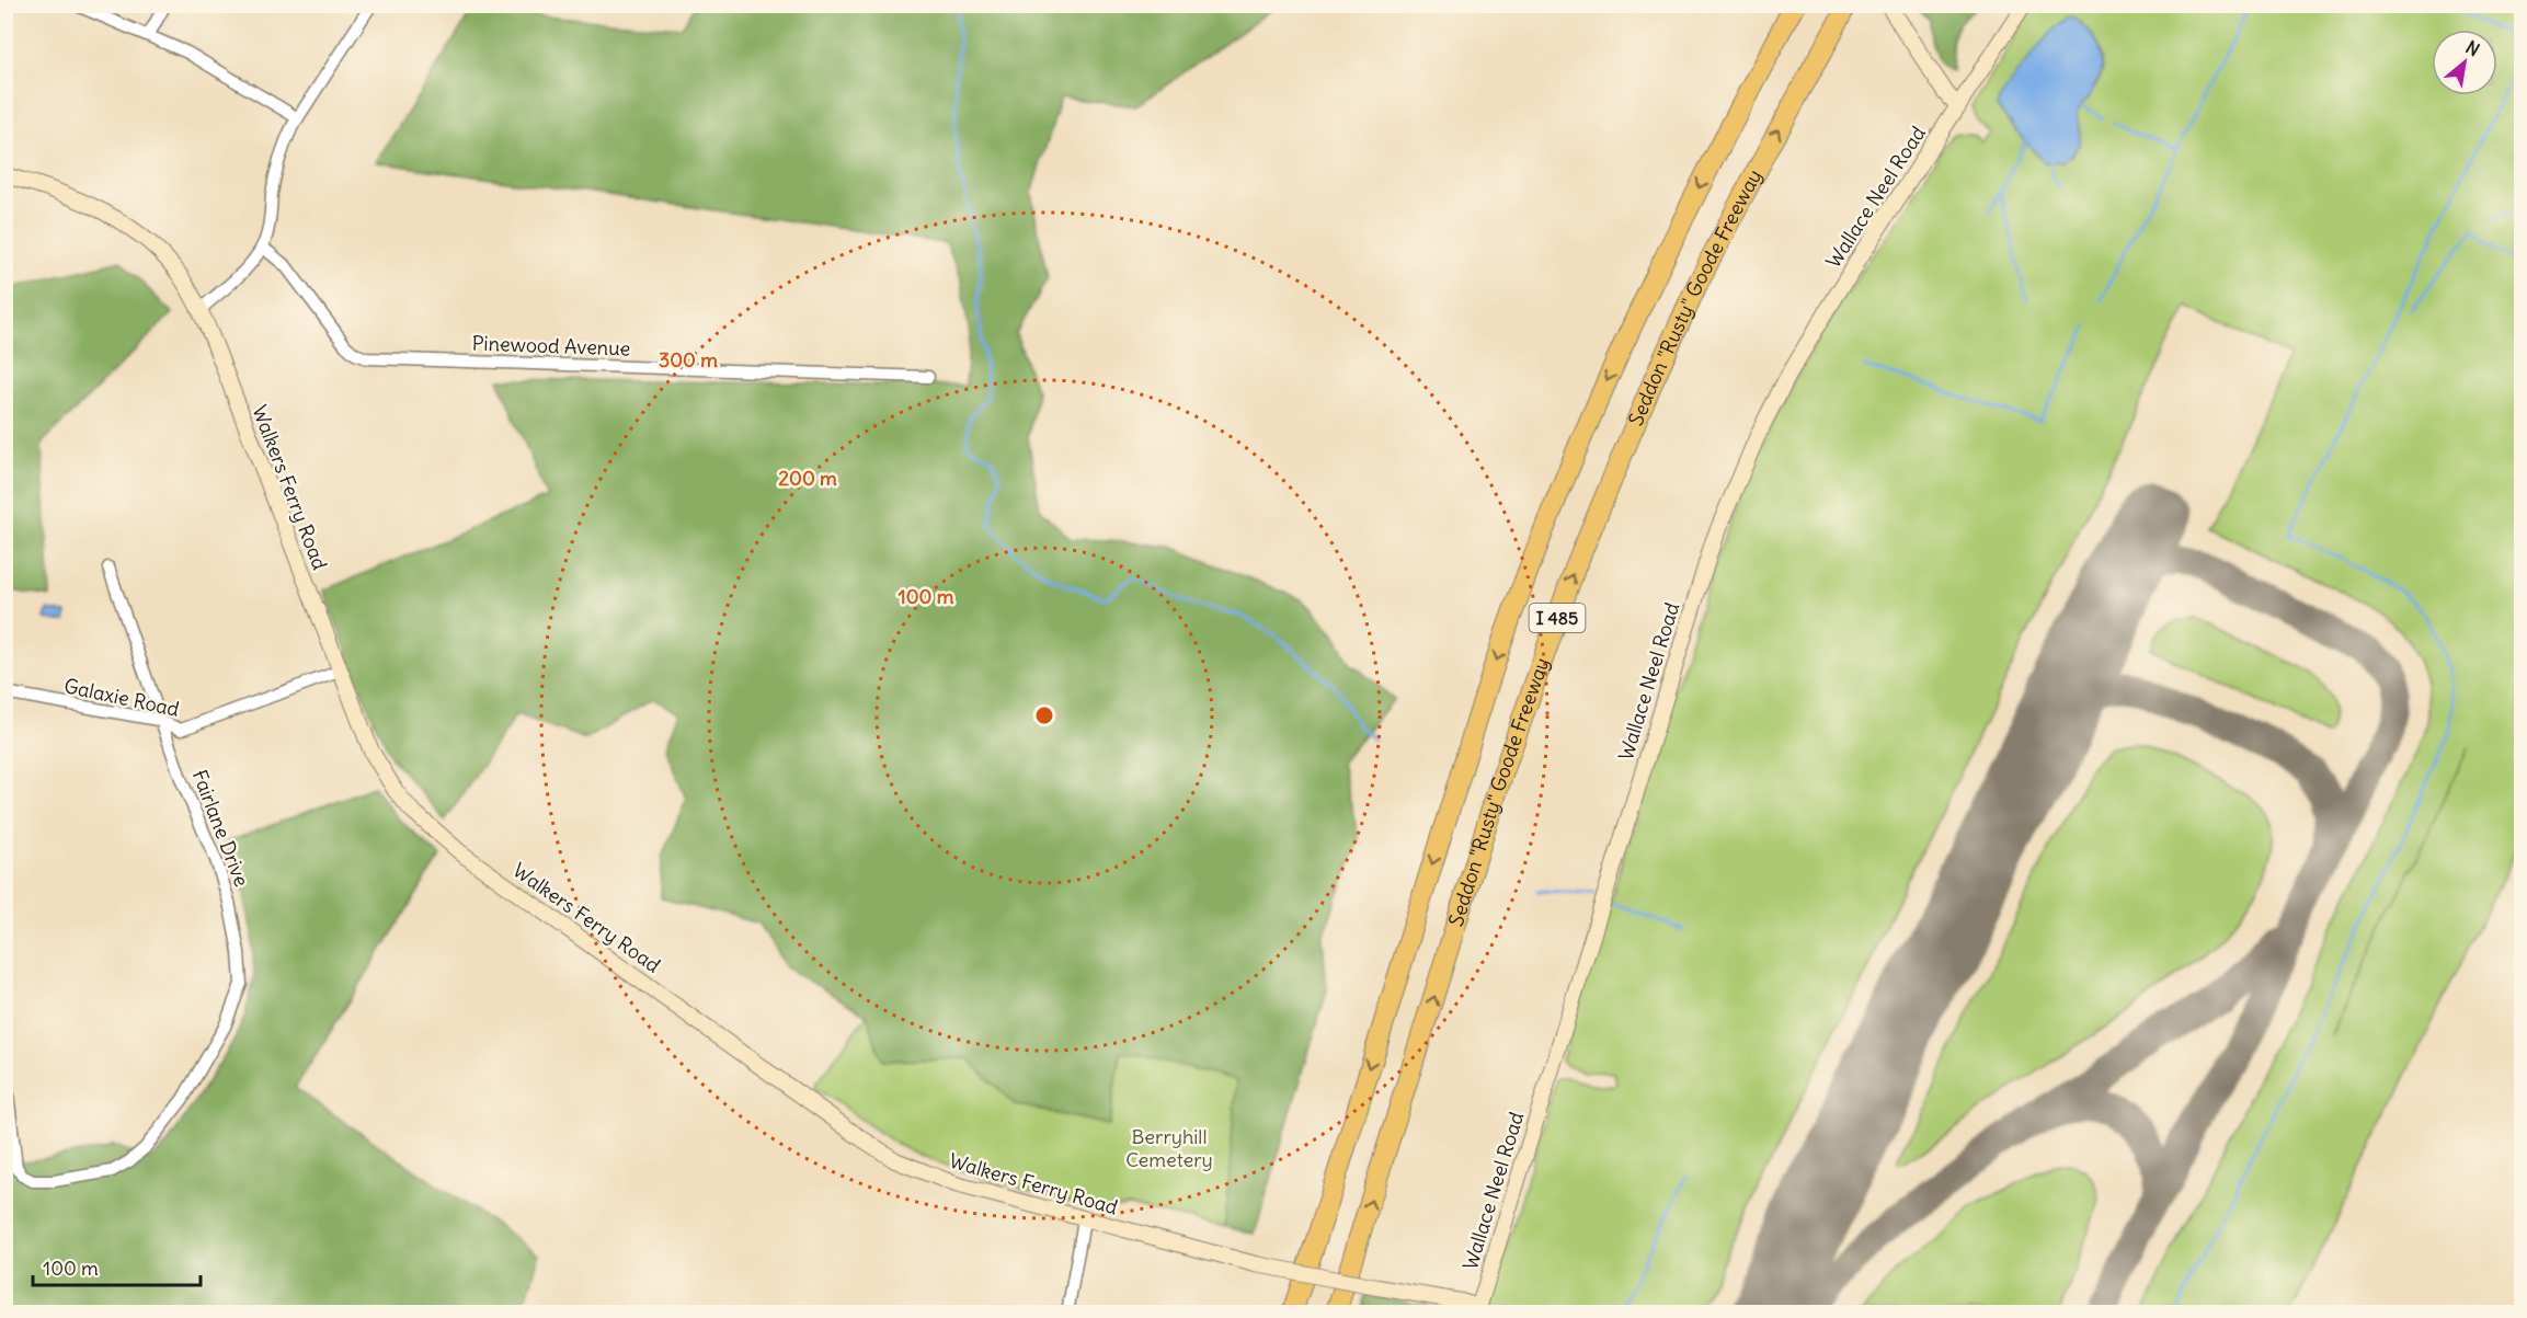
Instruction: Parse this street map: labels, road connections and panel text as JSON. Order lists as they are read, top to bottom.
{
  "streets": {
    "highway": ["Seddon \"Rusty\" Goode Freeway", "I 485"],
    "street": [
      "Wallace Neel Road",
      "Pinewood Avenue",
      "Walkers Ferry Road",
      "Galaxie Road",
      "Fairlane Drive"
    ]
  },
  "crossings": [
    ["Wallace Neel Road", "Walkers Ferry Road"],
    ["Walkers Ferry Road", "Galaxie Road"],
    ["Galaxie Road", "Fairlane Drive"]
  ],
  "parks": ["Berryhill Cemetery"],
  "scale_bar": "100 m",
  "north": "top right",
  "rings": ["300 m", "200 m", "100 m"]
}
